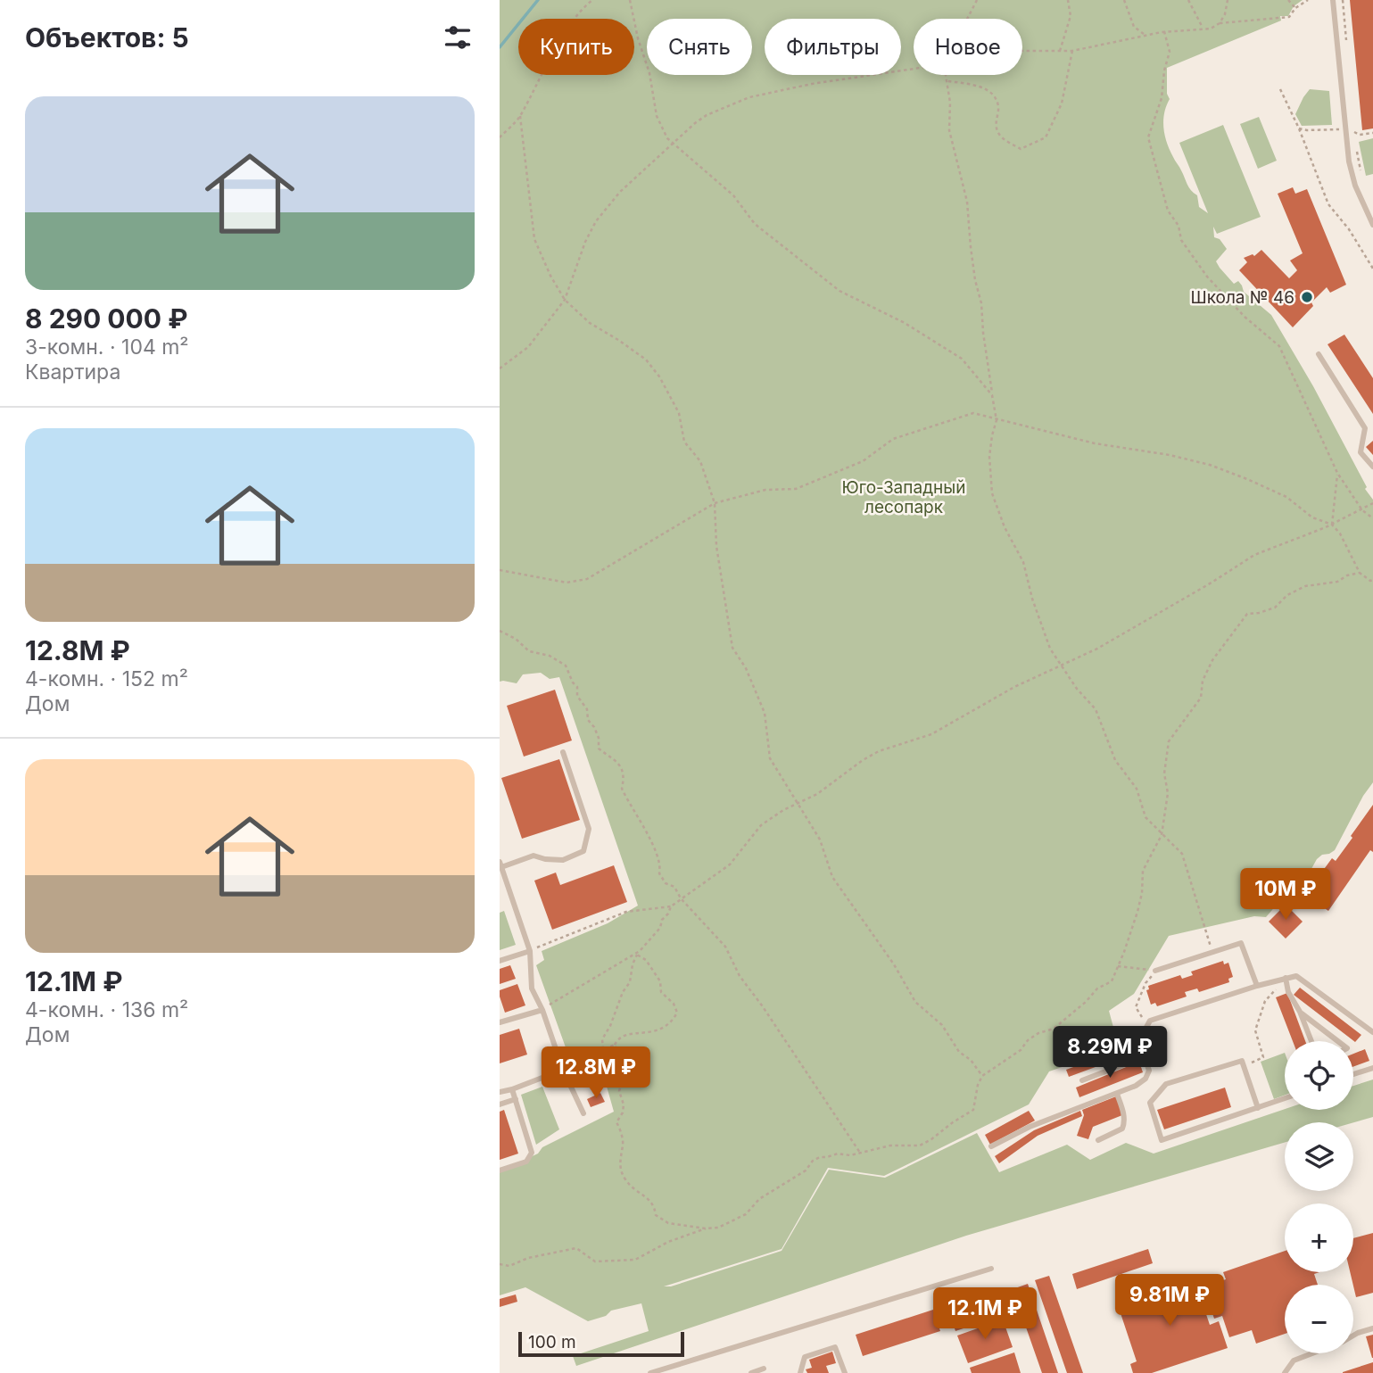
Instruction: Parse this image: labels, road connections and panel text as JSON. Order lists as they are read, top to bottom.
{
  "parks": ["Юго-Западный лесопарк"],
  "places": ["Школа № 46"],
  "scale_bar": "100 m",
  "page": {
    "heading": "Объектов: 5",
    "chip": [
      "Купить",
      "Снять",
      "Фильтры",
      "Новое"
    ],
    "list": [
      {
        "name": "8 290 000 ₽",
        "note": "3-комн. · 104 m² · Квартира"
      },
      {
        "name": "12.8M ₽",
        "note": "4-комн. · 152 m² · Дом"
      },
      {
        "name": "12.1M ₽",
        "note": "4-комн. · 136 m² · Дом"
      }
    ],
    "price": [
      "10M ₽",
      "8.29M ₽",
      "12.8M ₽",
      "9.81M ₽",
      "12.1M ₽"
    ],
    "map_buttons": ["+", "−"],
    "scale": "100 m"
  }
}
